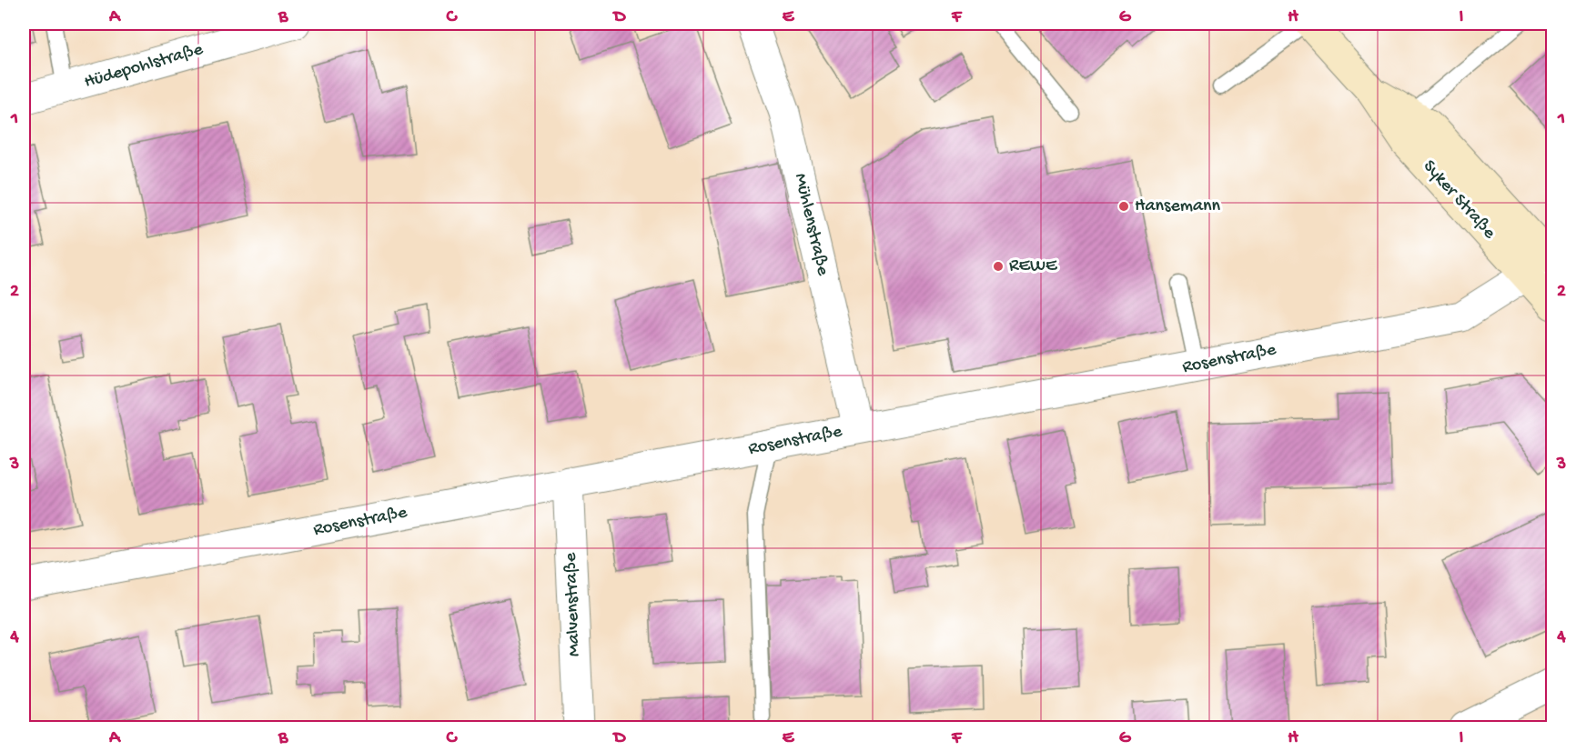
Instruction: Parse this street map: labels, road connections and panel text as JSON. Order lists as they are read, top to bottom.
{
  "streets": {
    "street": [
      "Hüdepohlstraße",
      "Syker Straße",
      "Mühlenstraße",
      "Rosenstraße",
      "Malvenstraße"
    ]
  },
  "crossings": [
    ["Syker Straße", "Rosenstraße"],
    ["Mühlenstraße", "Rosenstraße"],
    ["Rosenstraße", "Malvenstraße"]
  ],
  "places": ["Hansemann", "REWE"],
  "grid": {
    "columns": [
      "A",
      "B",
      "C",
      "D",
      "E",
      "F",
      "G",
      "H",
      "I"
    ],
    "rows": [
      "1",
      "2",
      "3",
      "4"
    ]
  }
}
